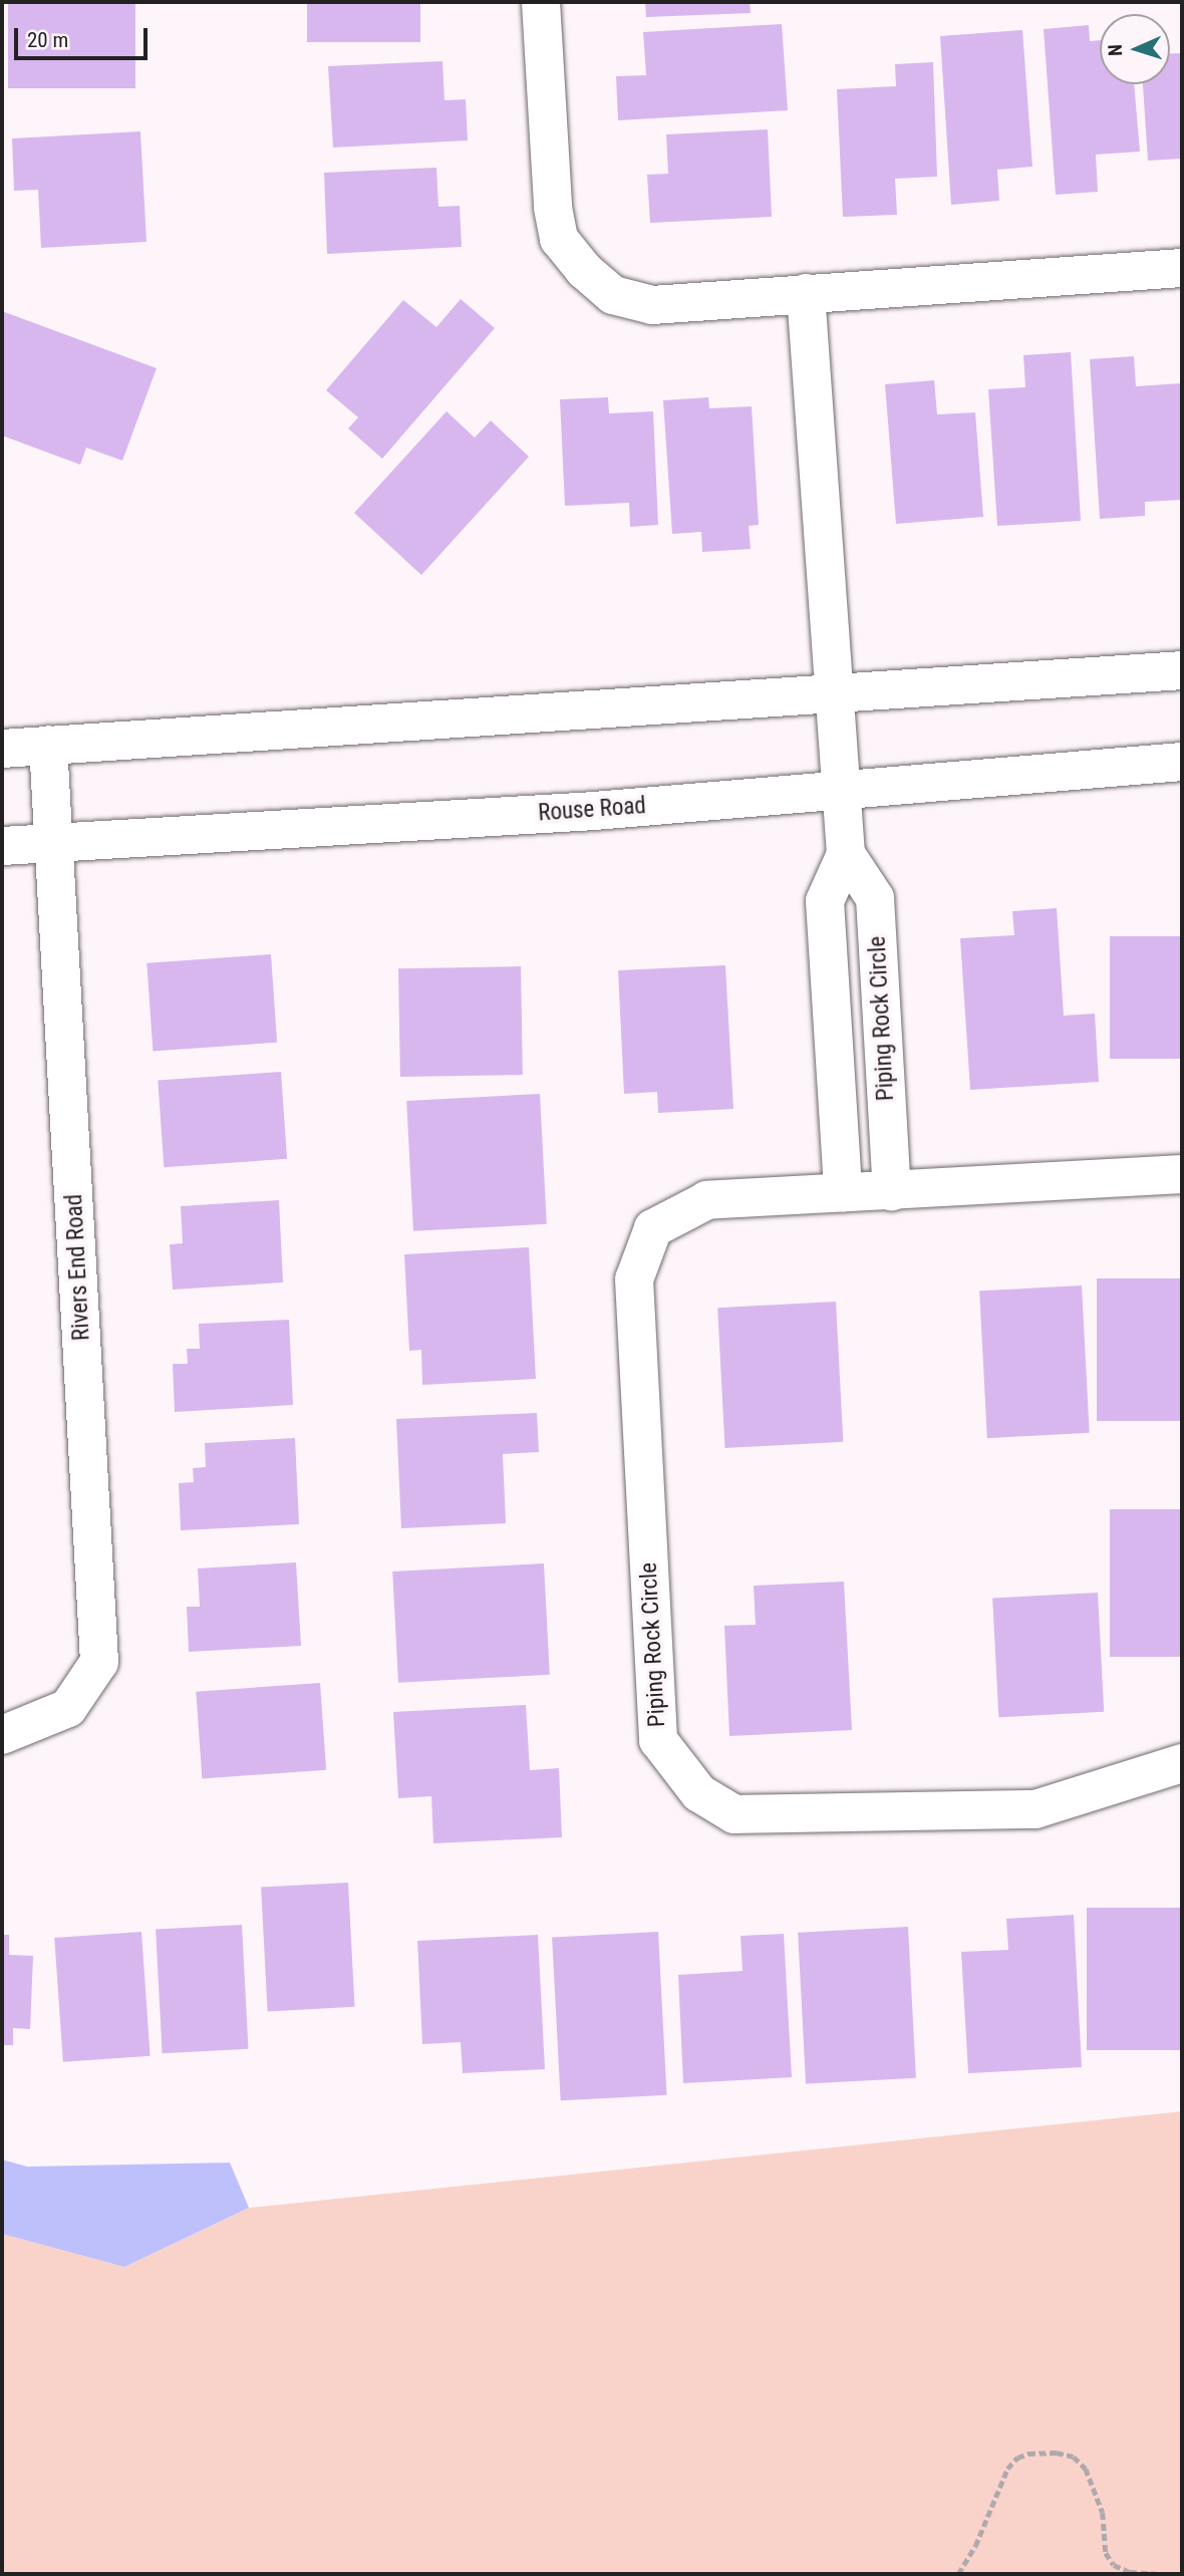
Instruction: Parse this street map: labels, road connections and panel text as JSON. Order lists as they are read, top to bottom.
{
  "streets": {
    "street": ["Rouse Road", "Piping Rock Circle", "Rivers End Road"]
  },
  "crossings": [
    ["Rouse Road", "Piping Rock Circle"],
    ["Rouse Road", "Rivers End Road"]
  ],
  "scale_bar": "20 m",
  "north": "left"
}
